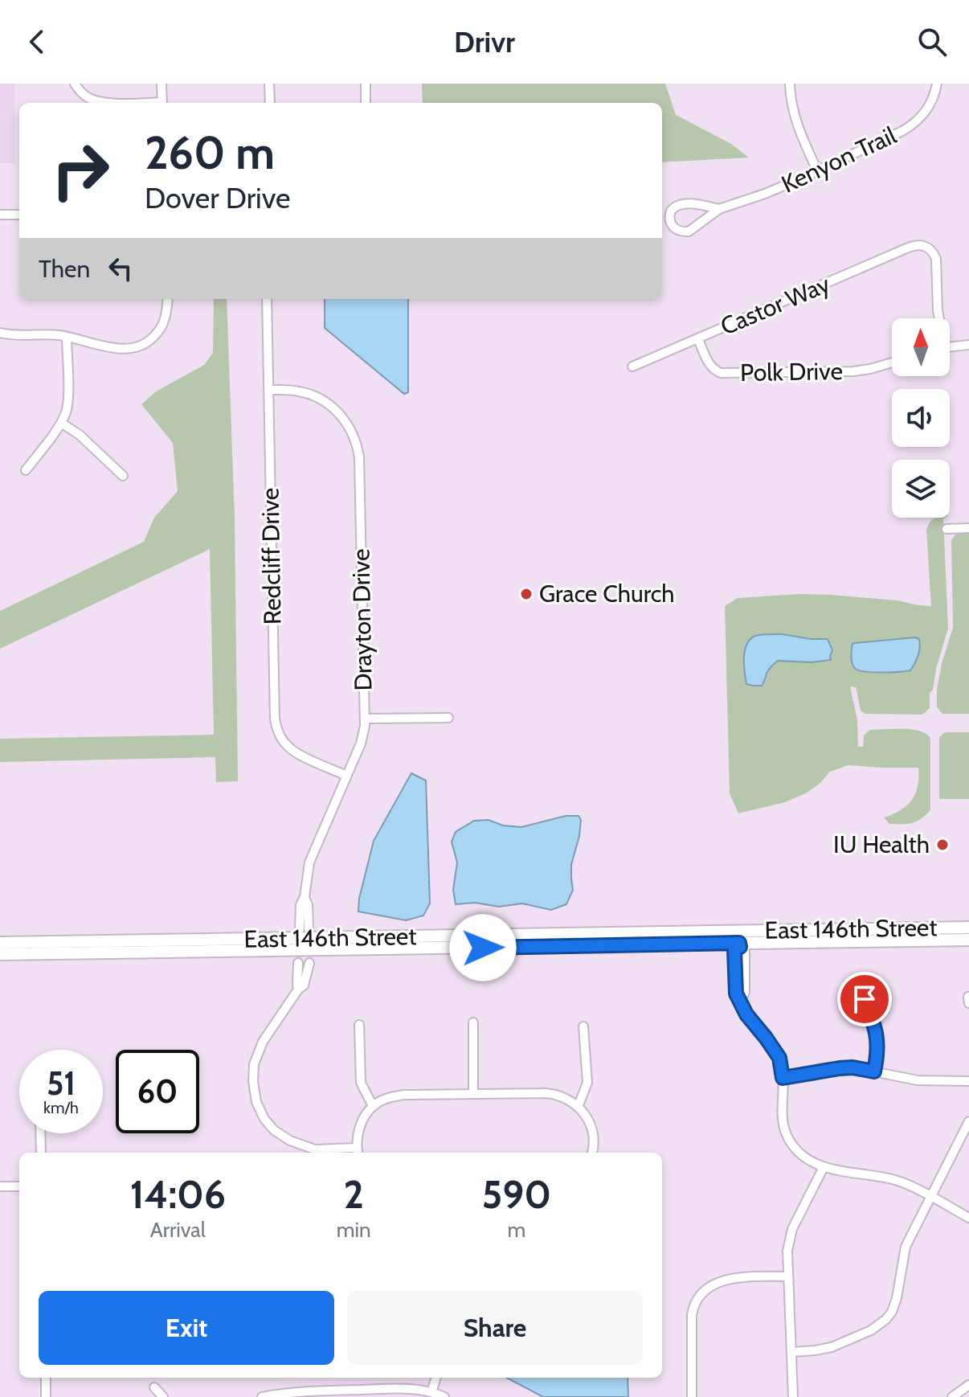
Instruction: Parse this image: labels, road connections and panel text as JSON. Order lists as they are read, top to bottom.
{
  "streets": {
    "main road": ["East 146th Street"],
    "street": [
      "Kenyon Trail",
      "Castor Way",
      "Polk Drive",
      "Redcliff Drive",
      "Drayton Drive"
    ]
  },
  "crossings": [
    ["Castor Way", "Polk Drive"],
    ["Redcliff Drive", "Drayton Drive"]
  ],
  "places": ["Grace Church", "IU Health"],
  "north": "top",
  "page": {
    "header": "Drivr",
    "turn": ["260 m", "Dover Drive"],
    "then": "Then",
    "speed": "51 km/h",
    "limit": "60",
    "eta": [
      "14:06",
      "Arrival",
      "2",
      "min",
      "590",
      "m"
    ],
    "buttons": ["Exit", "Share"]
  }
}
